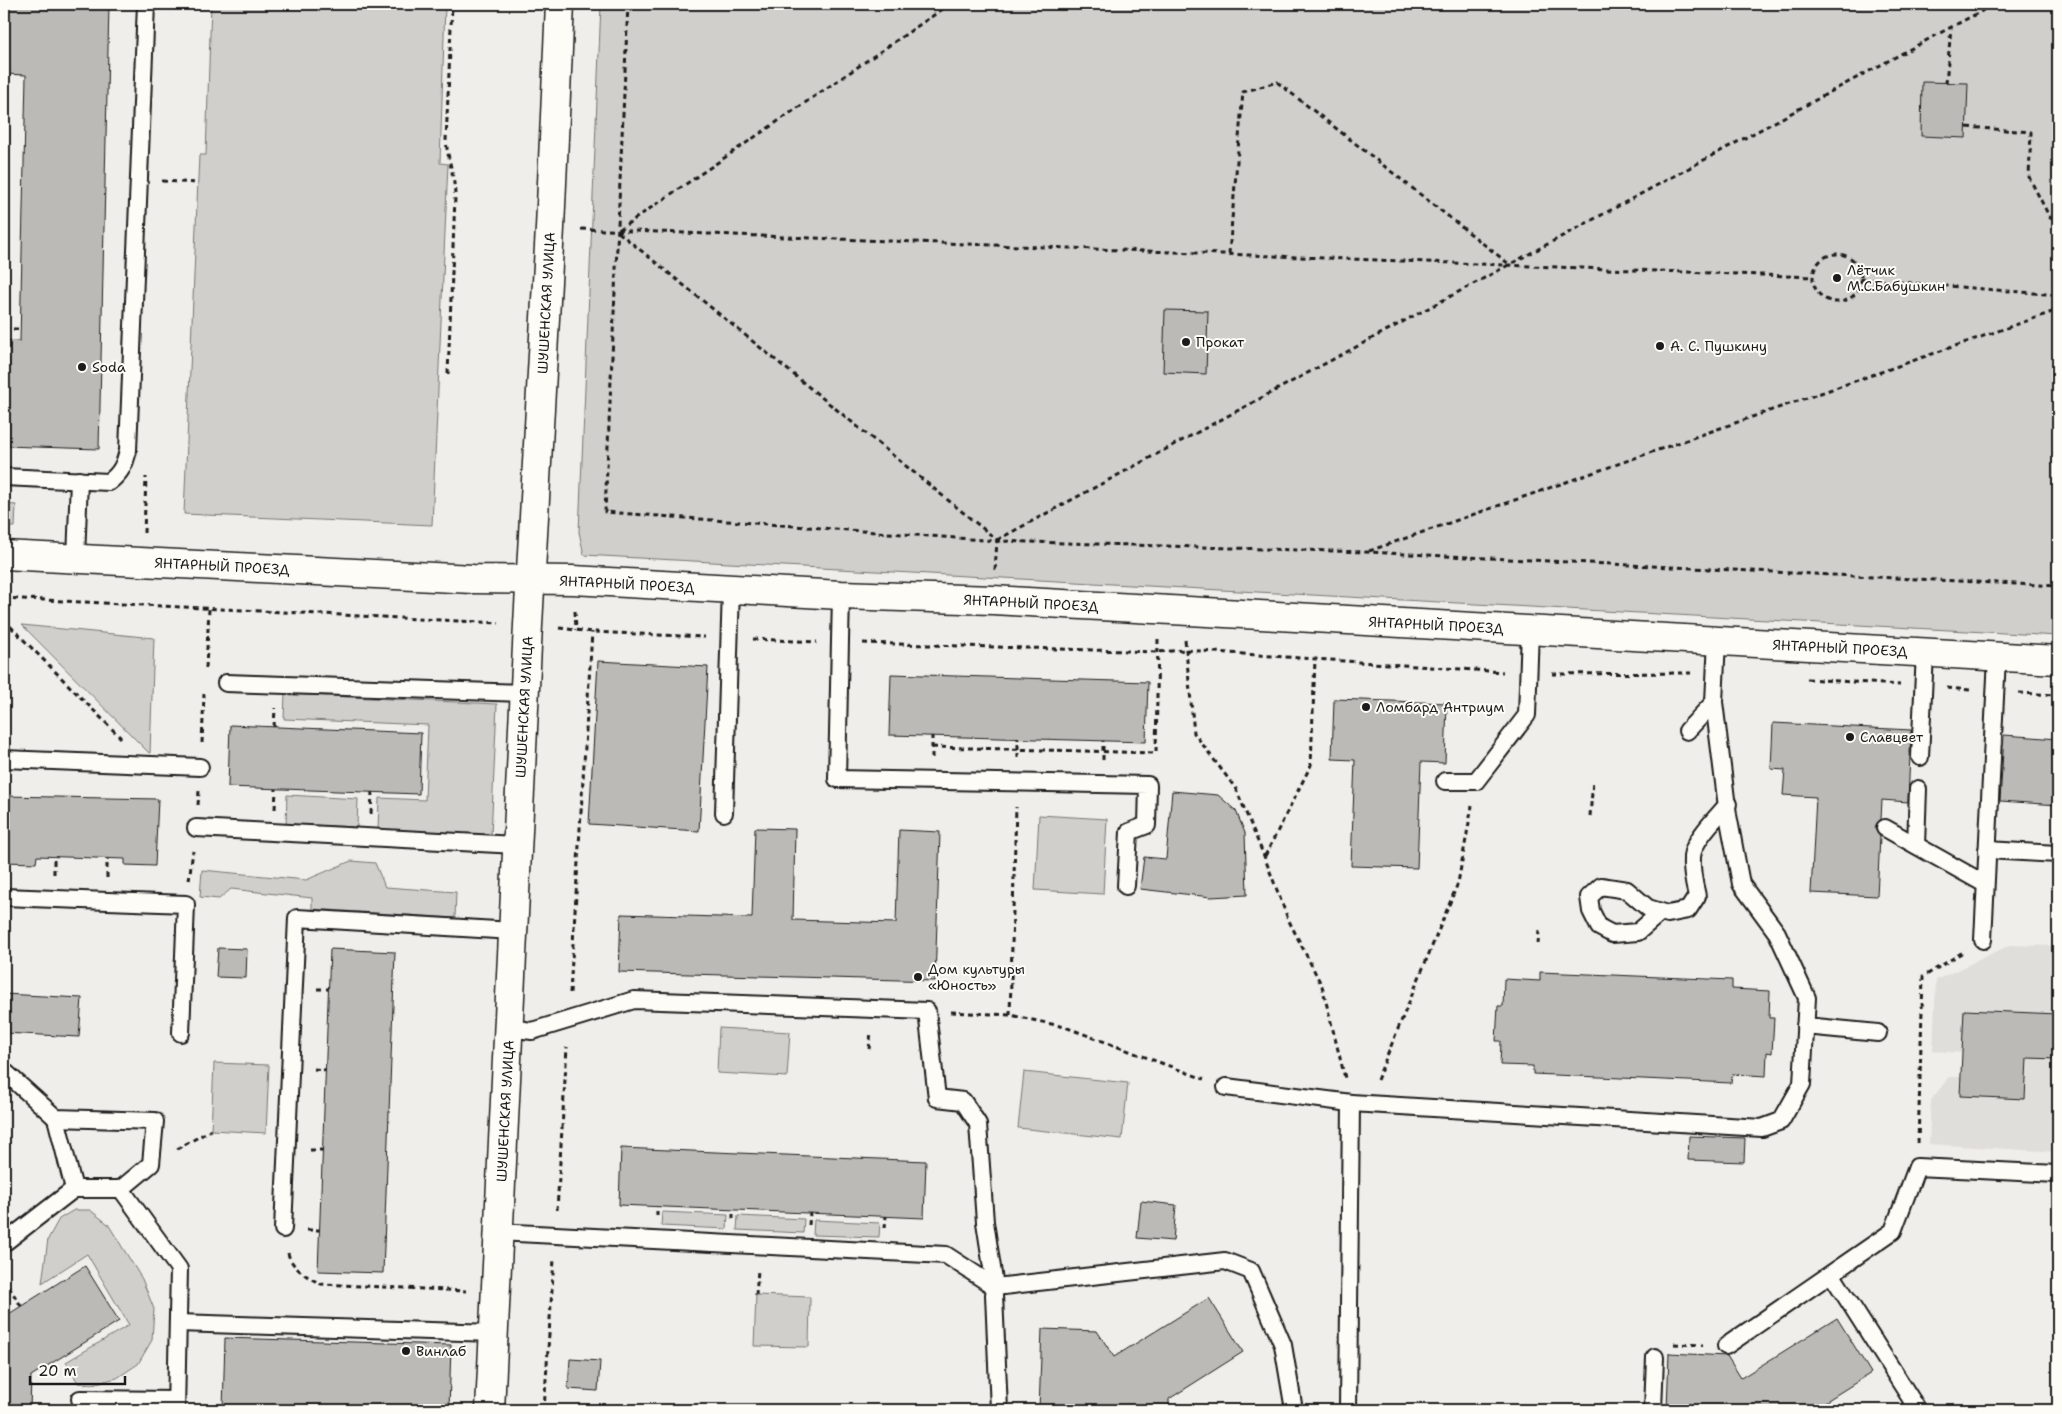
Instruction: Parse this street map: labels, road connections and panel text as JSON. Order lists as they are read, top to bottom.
{
  "streets": {
    "street": ["ШУШЕНСКАЯ УЛИЦА", "ЯНТАРНЫЙ ПРОЕЗД"]
  },
  "crossings": [
    ["ШУШЕНСКАЯ УЛИЦА", "ЯНТАРНЫЙ ПРОЕЗД"]
  ],
  "places": [
    "Лётчик М.С.Бабушкин",
    "Прокат",
    "А. С. Пушкину",
    "Soda",
    "Ломбард Антриум",
    "Славцвет",
    "Дом культуры «Юность»",
    "Винлаб"
  ],
  "scale_bar": "20 m"
}
